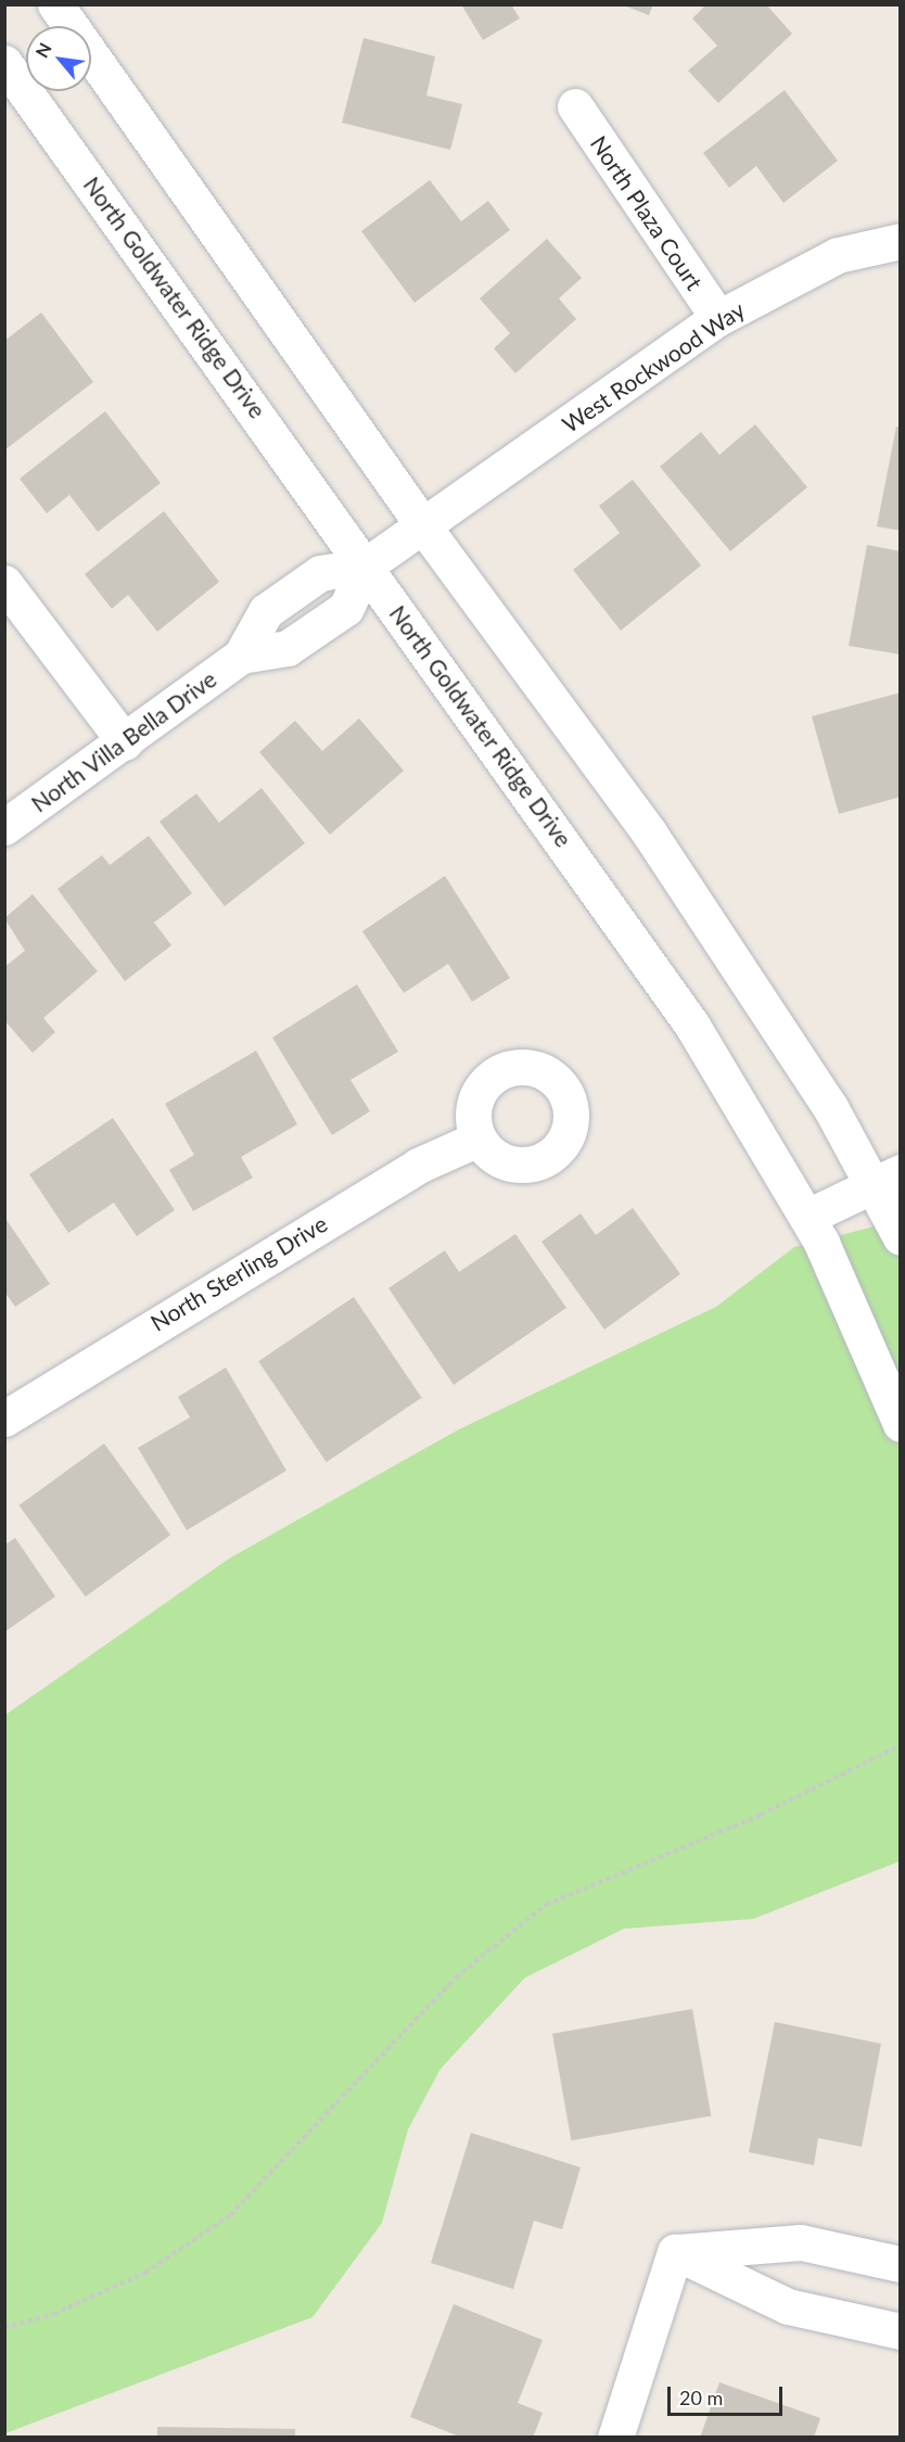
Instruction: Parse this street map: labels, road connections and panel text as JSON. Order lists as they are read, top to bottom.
{
  "streets": {
    "street": [
      "North Plaza Court",
      "North Goldwater Ridge Drive",
      "West Rockwood Way",
      "North Villa Bella Drive",
      "North Sterling Drive"
    ]
  },
  "crossings": [
    ["North Plaza Court", "West Rockwood Way"],
    ["North Goldwater Ridge Drive", "North Villa Bella Drive"]
  ],
  "scale_bar": "20 m",
  "north": "top left"
}
